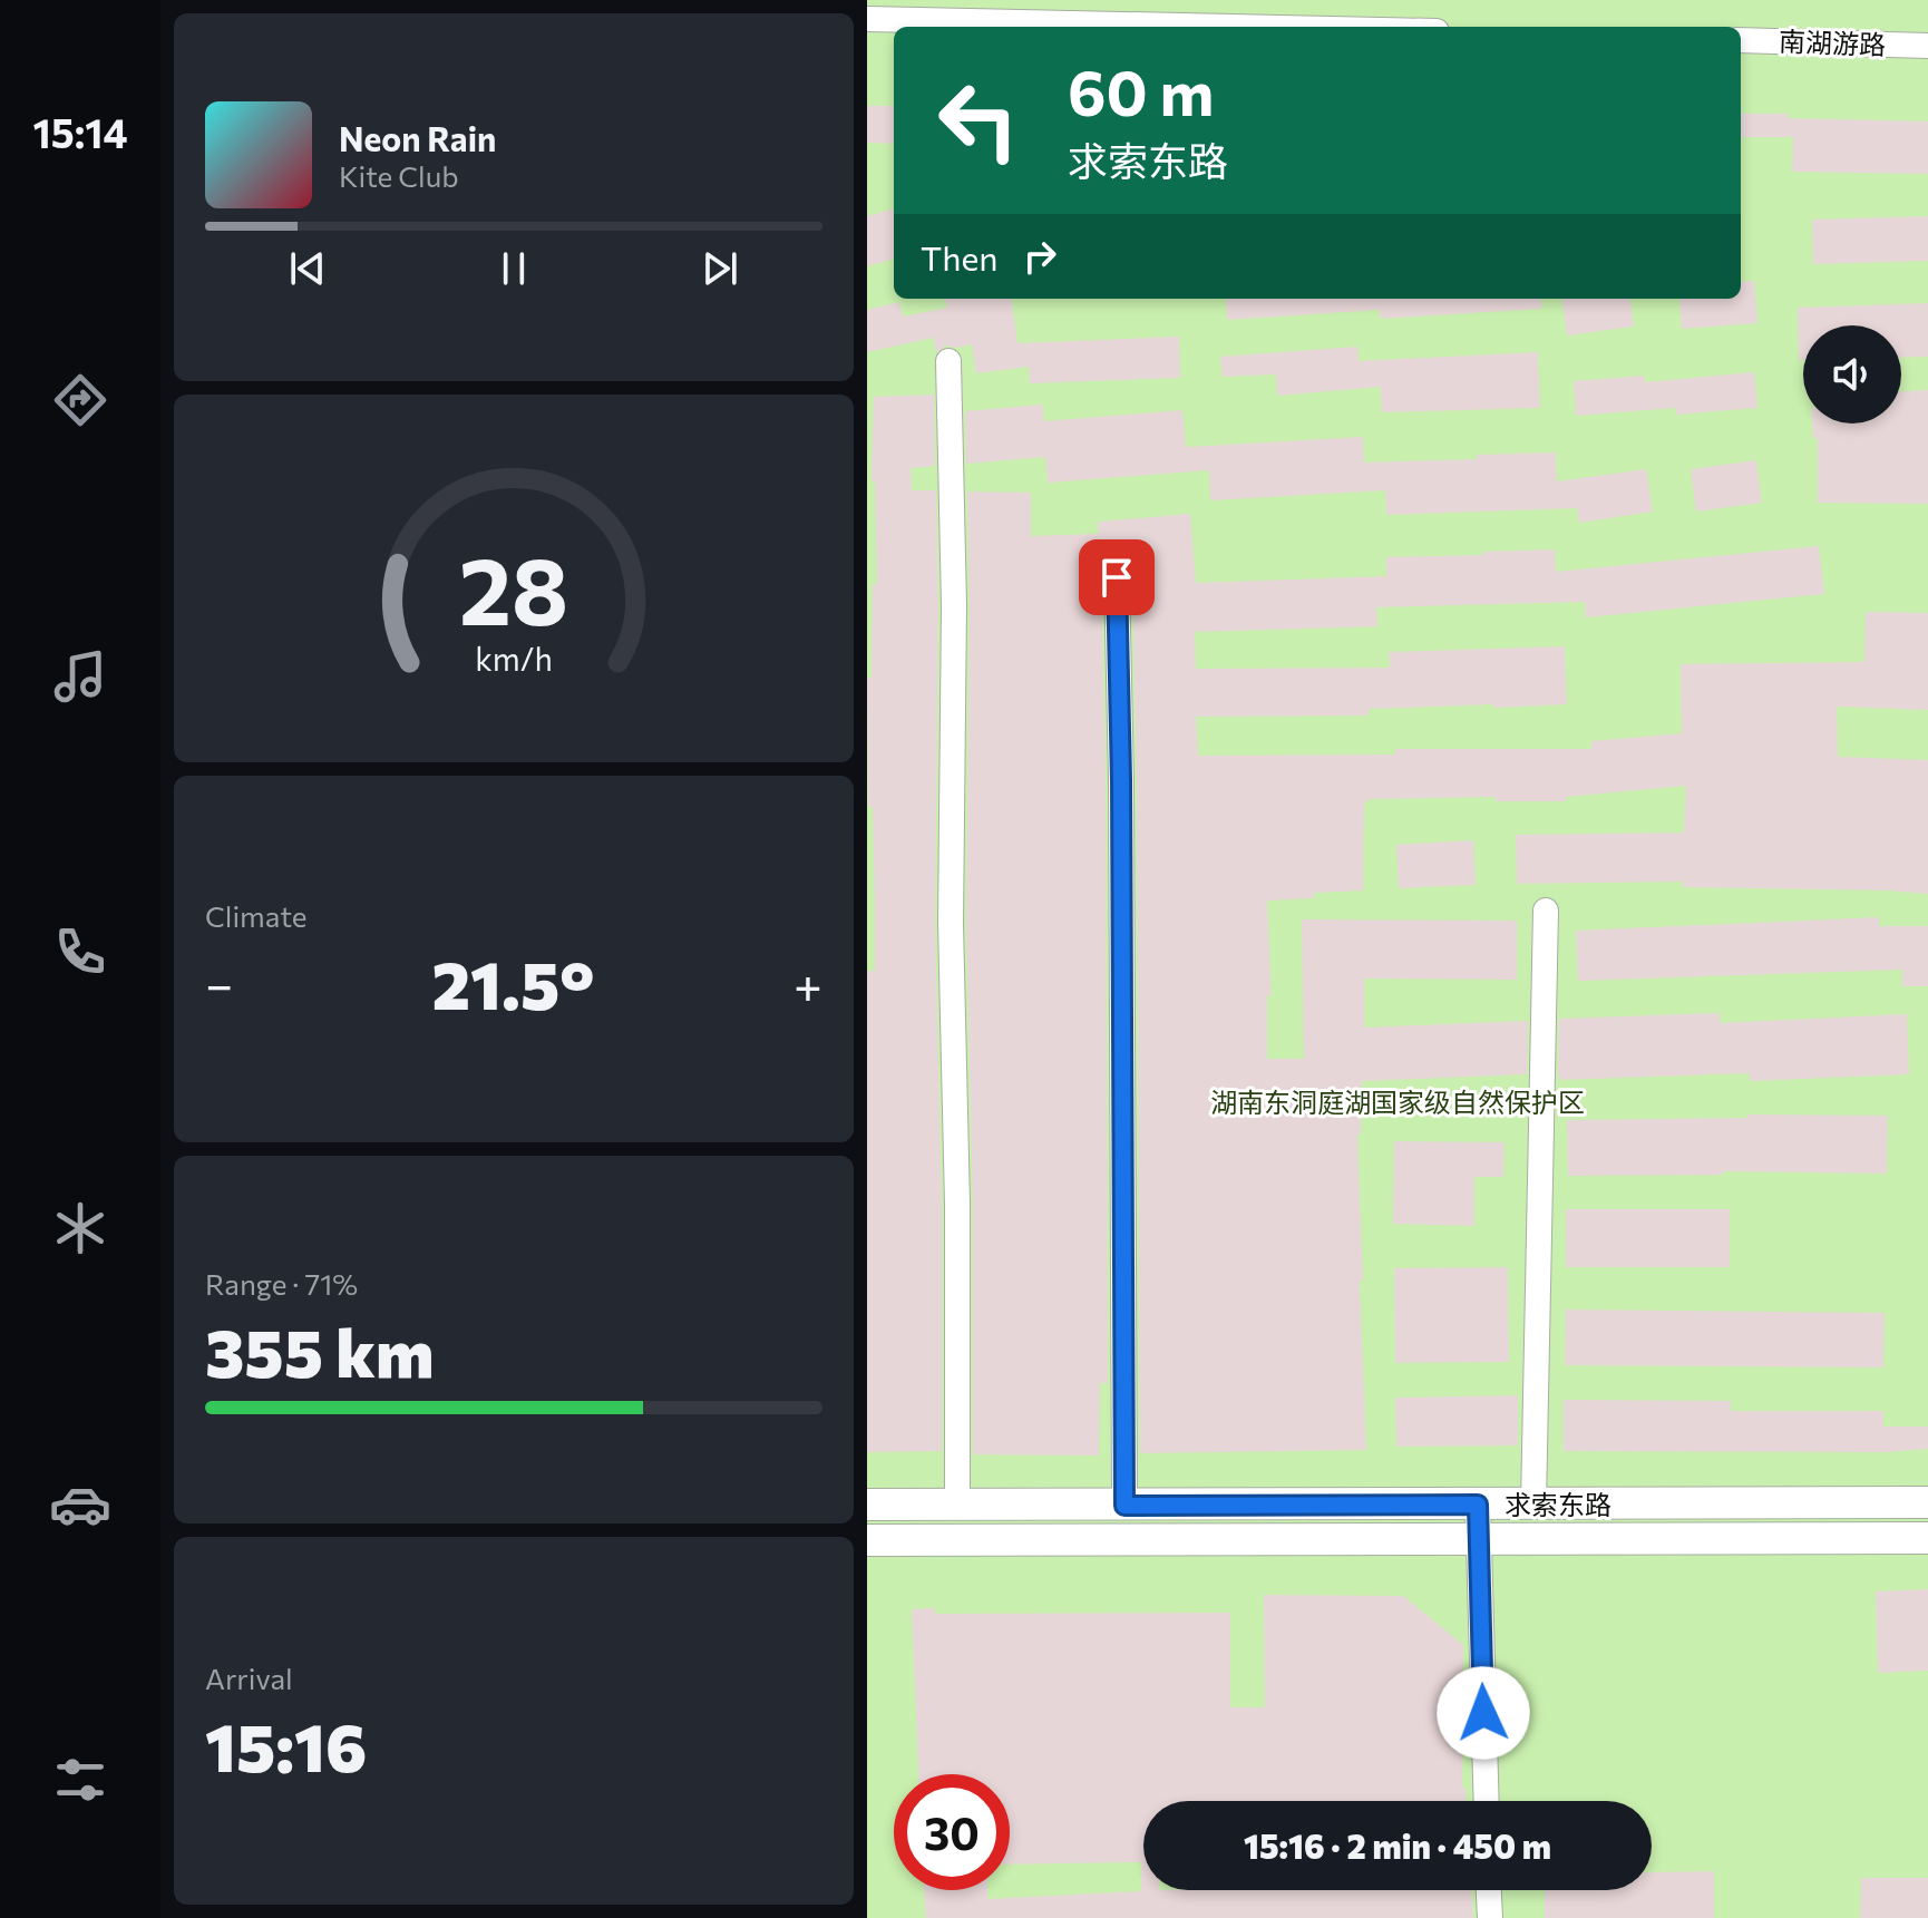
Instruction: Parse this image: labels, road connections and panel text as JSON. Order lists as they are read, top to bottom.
{
  "streets": {
    "main road": ["求索东路"],
    "street": ["南湖游路"]
  },
  "parks": ["湖南东洞庭湖国家级自然保护区"],
  "page": {
    "tabs": "15:14",
    "turn": ["60 m", "求索东路"],
    "song": ["Neon Rain", "Kite Club"],
    "then": "Then",
    "tile": [
      "Climate",
      ["Range · 71%", "355 km"],
      ["Arrival", "15:16"]
    ],
    "heat": ["−", "21.5°", "+"],
    "limit": "30",
    "trip": "15:16 · 2 min · 450 m",
    "gauge": ["28", "km/h"]
  }
}
